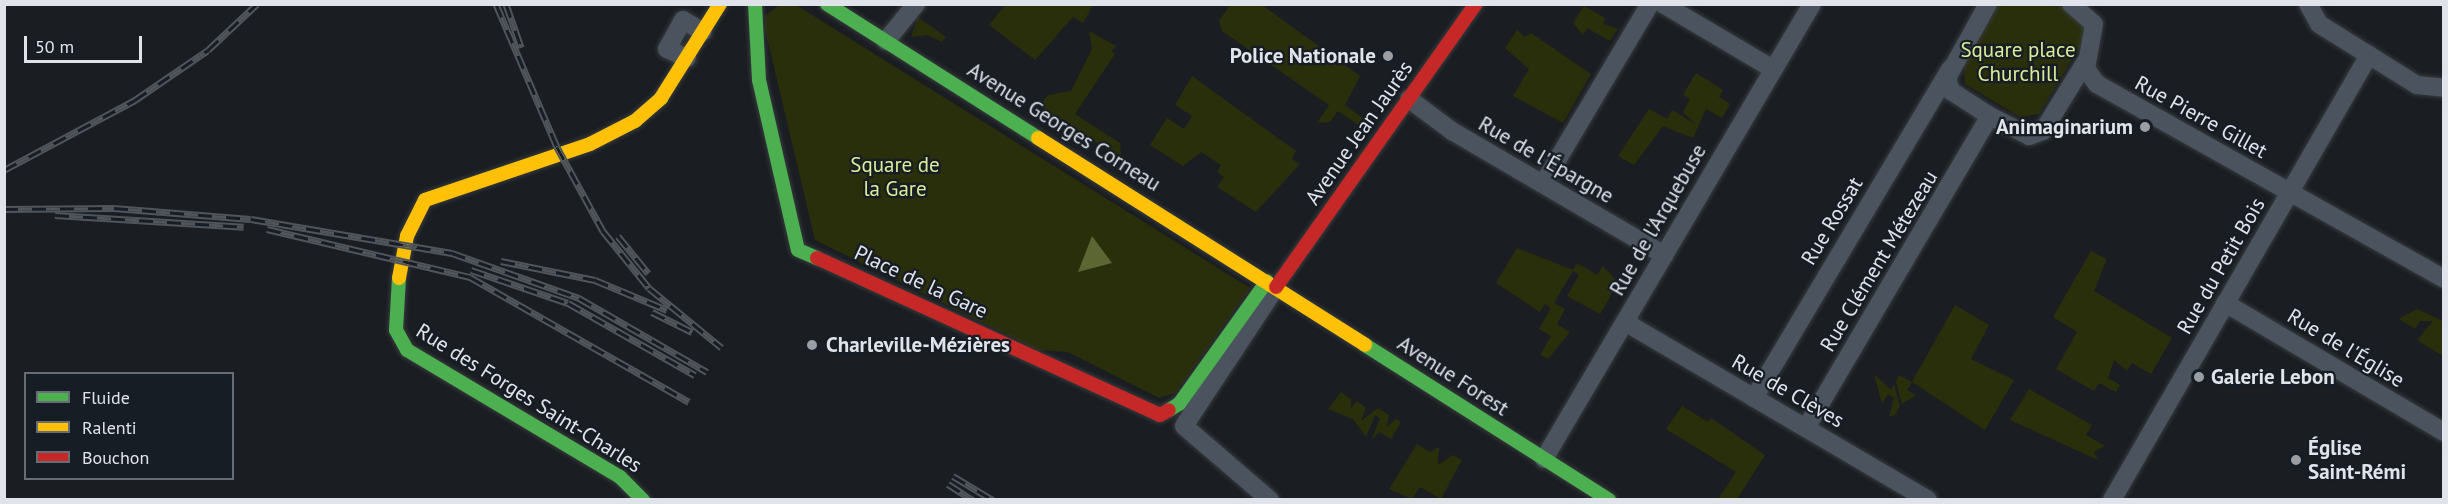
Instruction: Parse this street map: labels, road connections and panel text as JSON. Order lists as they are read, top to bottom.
{
  "streets": {
    "street": [
      "Rue Pierre Gillet",
      "Avenue Georges Corneau",
      "Avenue Jean Jaurès",
      "Rue de l'Épargne",
      "Rue de l'Arquebuse",
      "Rue Rossat",
      "Rue Clément Métezeau",
      "Rue du Petit Bois",
      "Place de la Gare",
      "Rue de l'Église",
      "Avenue Forest",
      "Rue de Clèves",
      "Rue des Forges Saint-Charles"
    ]
  },
  "crossings": [
    ["Rue Pierre Gillet", "Rue du Petit Bois"],
    ["Avenue Georges Corneau", "Avenue Jean Jaurès"],
    ["Avenue Georges Corneau", "Place de la Gare"],
    ["Avenue Georges Corneau", "Avenue Forest"],
    ["Avenue Jean Jaurès", "Rue de l'Épargne"],
    ["Avenue Jean Jaurès", "Place de la Gare"],
    ["Avenue Jean Jaurès", "Avenue Forest"],
    ["Rue de l'Épargne", "Rue de l'Arquebuse"],
    ["Rue de l'Arquebuse", "Avenue Forest"],
    ["Rue de l'Arquebuse", "Rue de Clèves"],
    ["Rue Rossat", "Rue de Clèves"],
    ["Rue Clément Métezeau", "Rue de Clèves"],
    ["Rue du Petit Bois", "Rue de l'Église"],
    ["Place de la Gare", "Avenue Forest"]
  ],
  "parks": ["Square place Churchill", "Square de la Gare"],
  "places": [
    "Police Nationale",
    "Animaginarium",
    "Charleville-Mézières",
    "Galerie Lebon",
    "Église Saint-Rémi"
  ],
  "legend": ["Fluide", "Ralenti", "Bouchon"],
  "scale_bar": "50 m"
}
